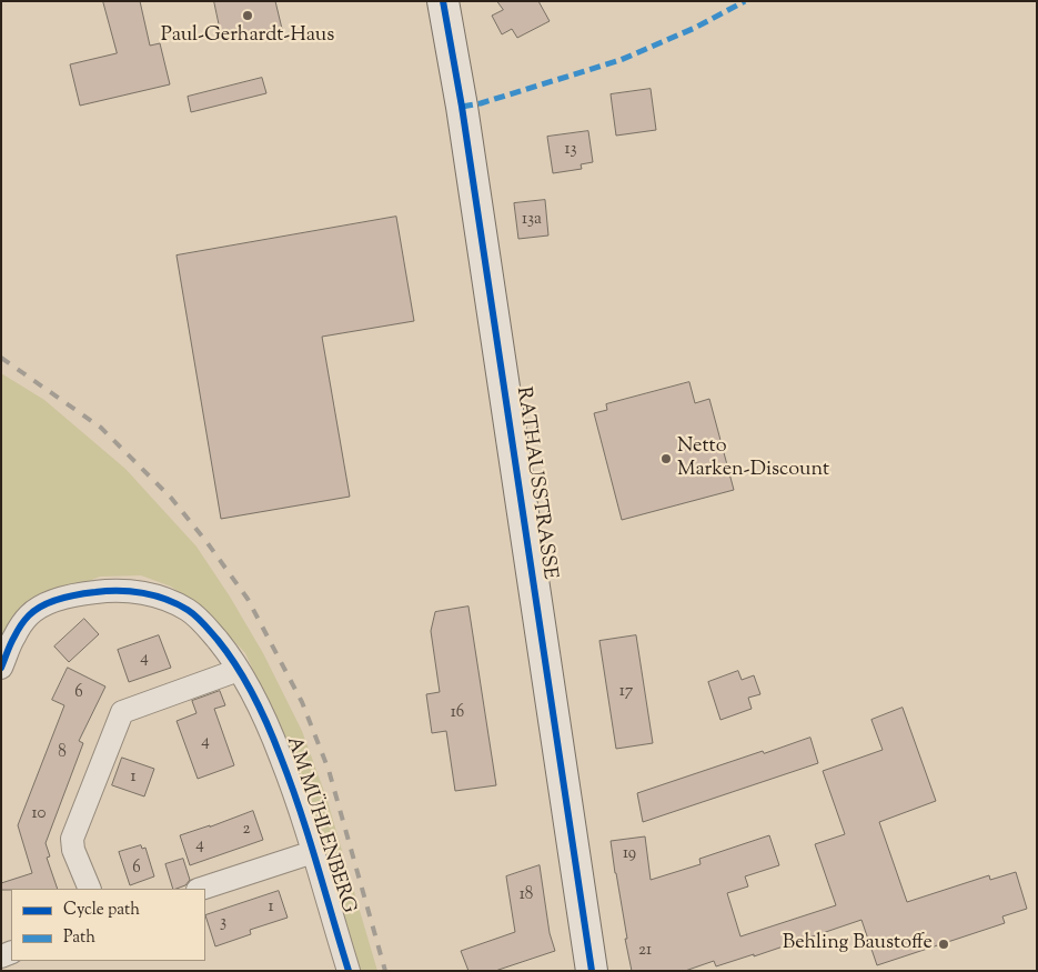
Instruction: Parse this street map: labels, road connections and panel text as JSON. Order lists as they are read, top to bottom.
{
  "streets": {
    "main road": ["RATHAUSSTRASSE"],
    "street": ["AM MÜHLENBERG"]
  },
  "places": ["Paul-Gerhardt-Haus", "Netto Marken-Discount", "Behling Baustoffe"],
  "house_numbers": [
    "13",
    "13a",
    "4",
    "17",
    "6",
    "16",
    "4",
    "8",
    "1",
    "10",
    "2",
    "4",
    "19",
    "6",
    "18",
    "1",
    "3",
    "21"
  ],
  "legend": ["Cycle path", "Path"]
}
